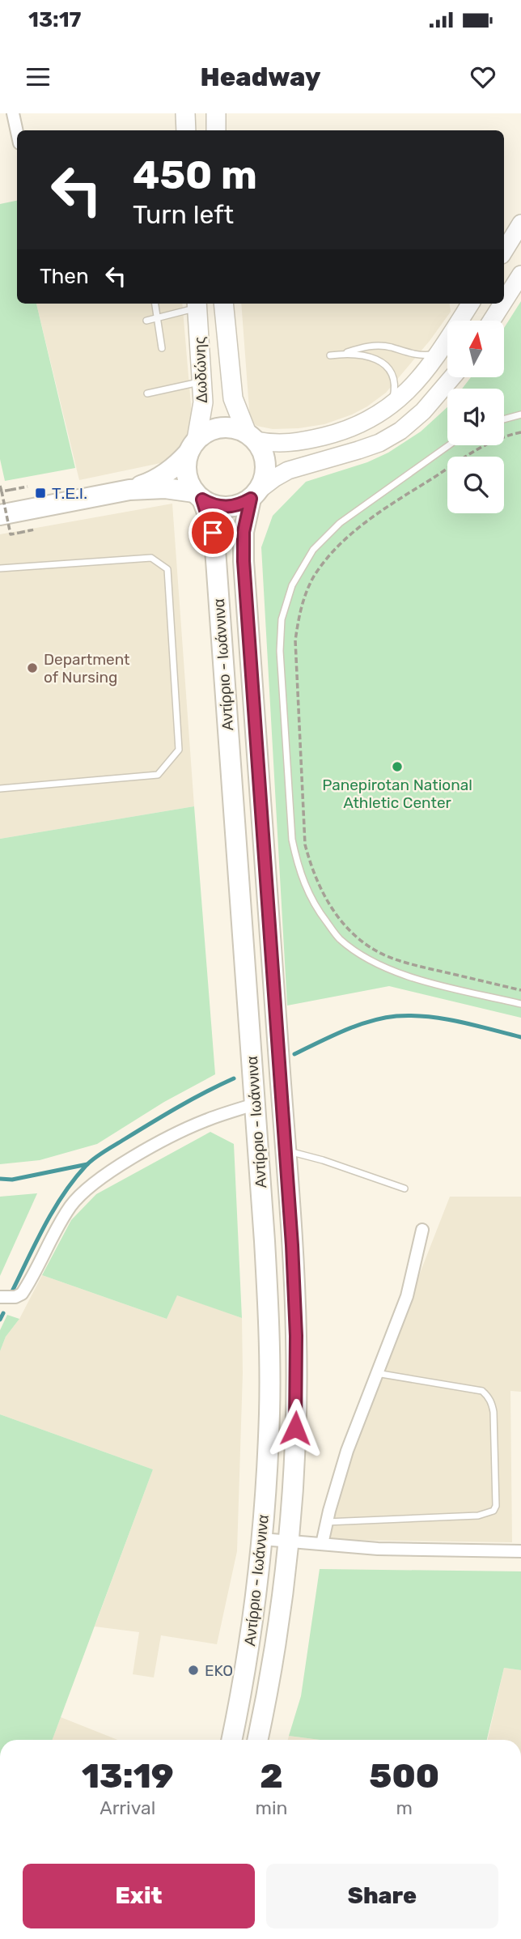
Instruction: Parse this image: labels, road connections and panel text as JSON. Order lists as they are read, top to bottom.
{
  "streets": {
    "highway": ["Αντίρριο - Ιωάννινα"],
    "main road": ["Δωδώνης"]
  },
  "crossings": [
    ["Δωδώνης", "Αντίρριο - Ιωάννινα"]
  ],
  "places": {
    "transit": ["Τ.Ε.Ι."],
    "other": ["Department of Nursing", "Panepirotan National Athletic Center", "EKO"]
  },
  "north": "top",
  "page": {
    "status": "13:17",
    "header": "Headway",
    "turn": ["450 m", "Turn left"],
    "then": "Then",
    "eta": [
      "13:19",
      "Arrival",
      "2",
      "min",
      "500",
      "m"
    ],
    "buttons": ["Exit", "Share"]
  }
}
